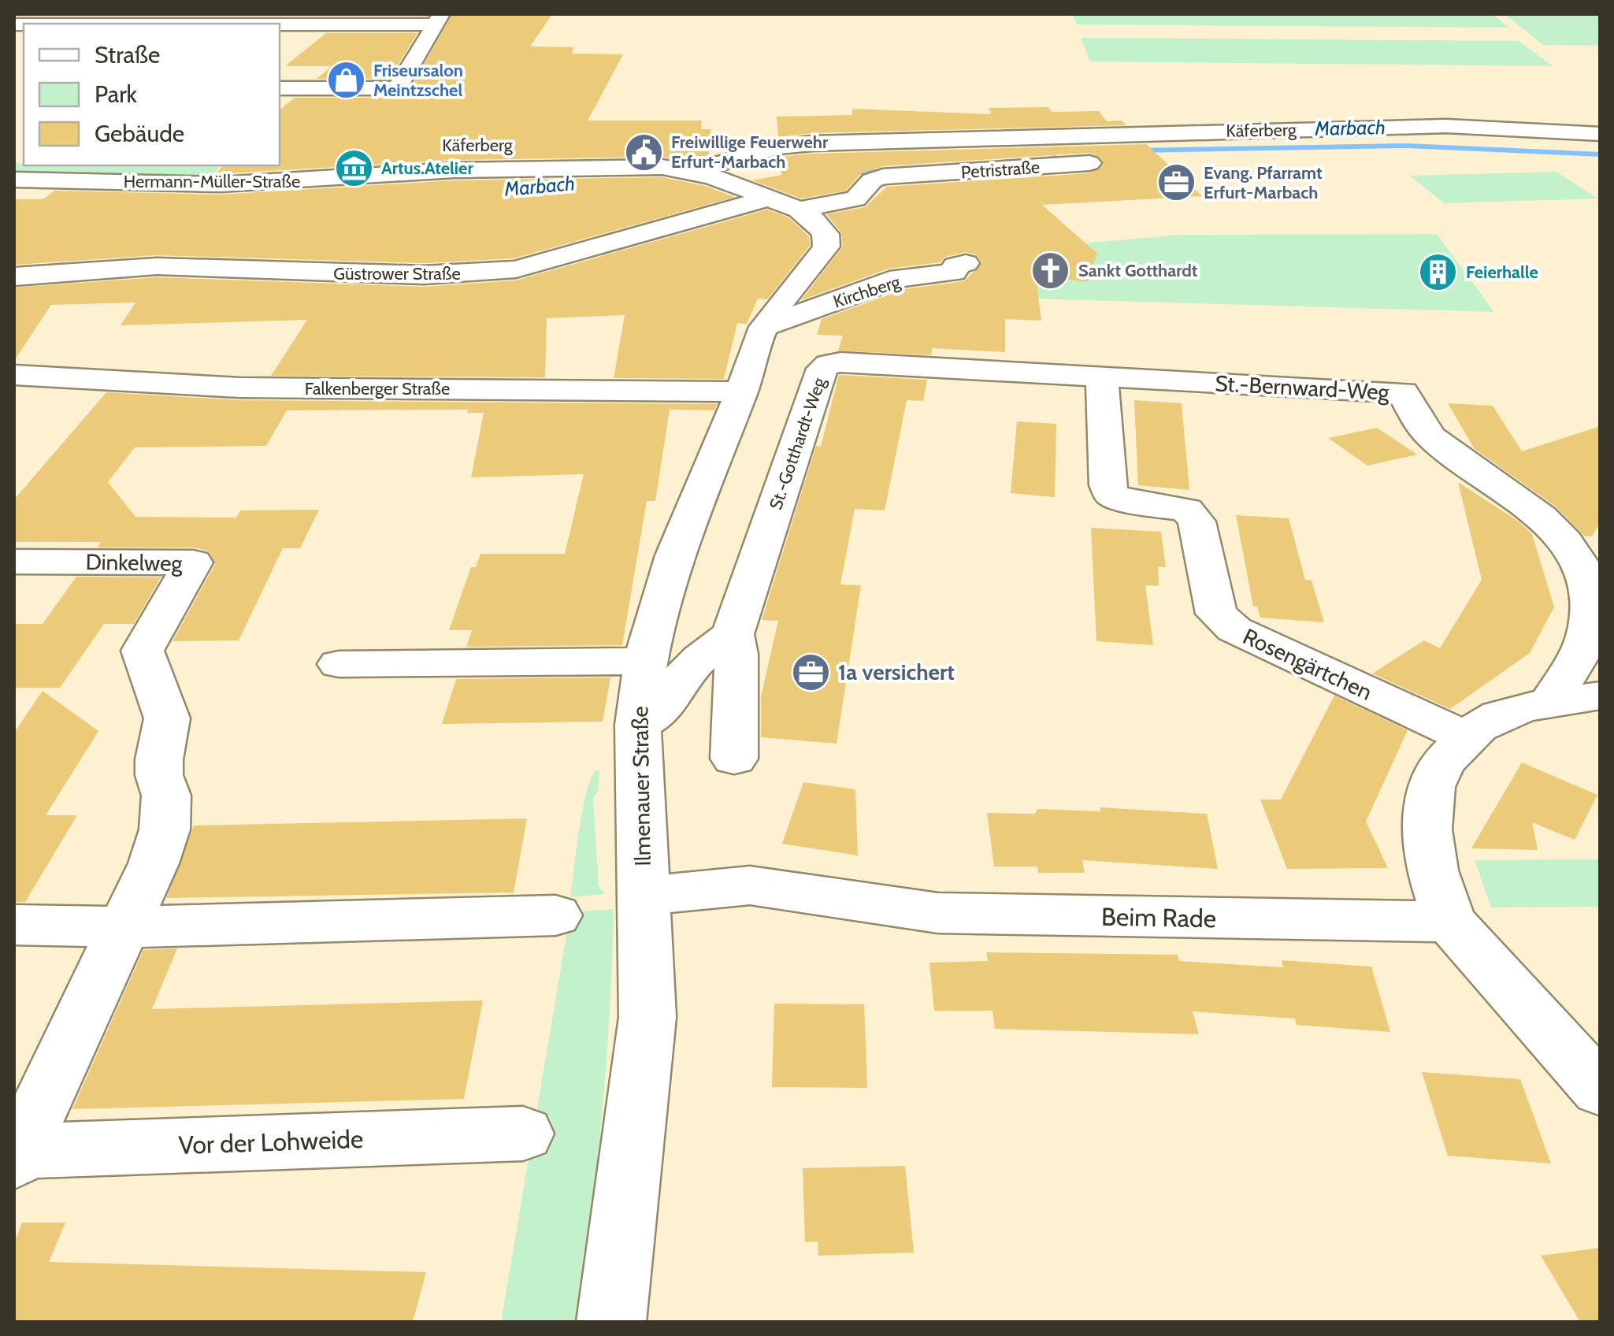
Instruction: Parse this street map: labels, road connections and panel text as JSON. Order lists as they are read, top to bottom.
{
  "streets": {
    "street": [
      "Käferberg",
      "Petristraße",
      "Hermann-Müller-Straße",
      "Güstrower Straße",
      "Kirchberg",
      "St.-Bernward-Weg",
      "Falkenberger Straße",
      "St.-Gotthardt-Weg",
      "Dinkelweg",
      "Rosengärtchen",
      "Ilmenauer Straße",
      "Beim Rade",
      "Vor der Lohweide"
    ]
  },
  "crossings": [
    ["Käferberg", "Hermann-Müller-Straße"],
    ["Petristraße", "Güstrower Straße"],
    ["Güstrower Straße", "Ilmenauer Straße"],
    ["Kirchberg", "Ilmenauer Straße"],
    ["St.-Bernward-Weg", "St.-Gotthardt-Weg"],
    ["St.-Bernward-Weg", "Rosengärtchen"],
    ["Falkenberger Straße", "Ilmenauer Straße"],
    ["St.-Gotthardt-Weg", "Rosengärtchen"],
    ["Dinkelweg", "Vor der Lohweide"],
    ["Ilmenauer Straße", "Beim Rade"]
  ],
  "water": ["Marbach"],
  "places": {
    "shop": ["Friseursalon Meintzschel"],
    "public building": ["Freiwillige Feuerwehr Erfurt-Marbach"],
    "museum": ["Artus.Atelier"],
    "office": ["Evang. Pfarramt Erfurt-Marbach", "1a versichert"],
    "church": ["Sankt Gotthardt"],
    "building": ["Feierhalle"]
  },
  "legend": ["Straße", "Park", "Gebäude"]
}
